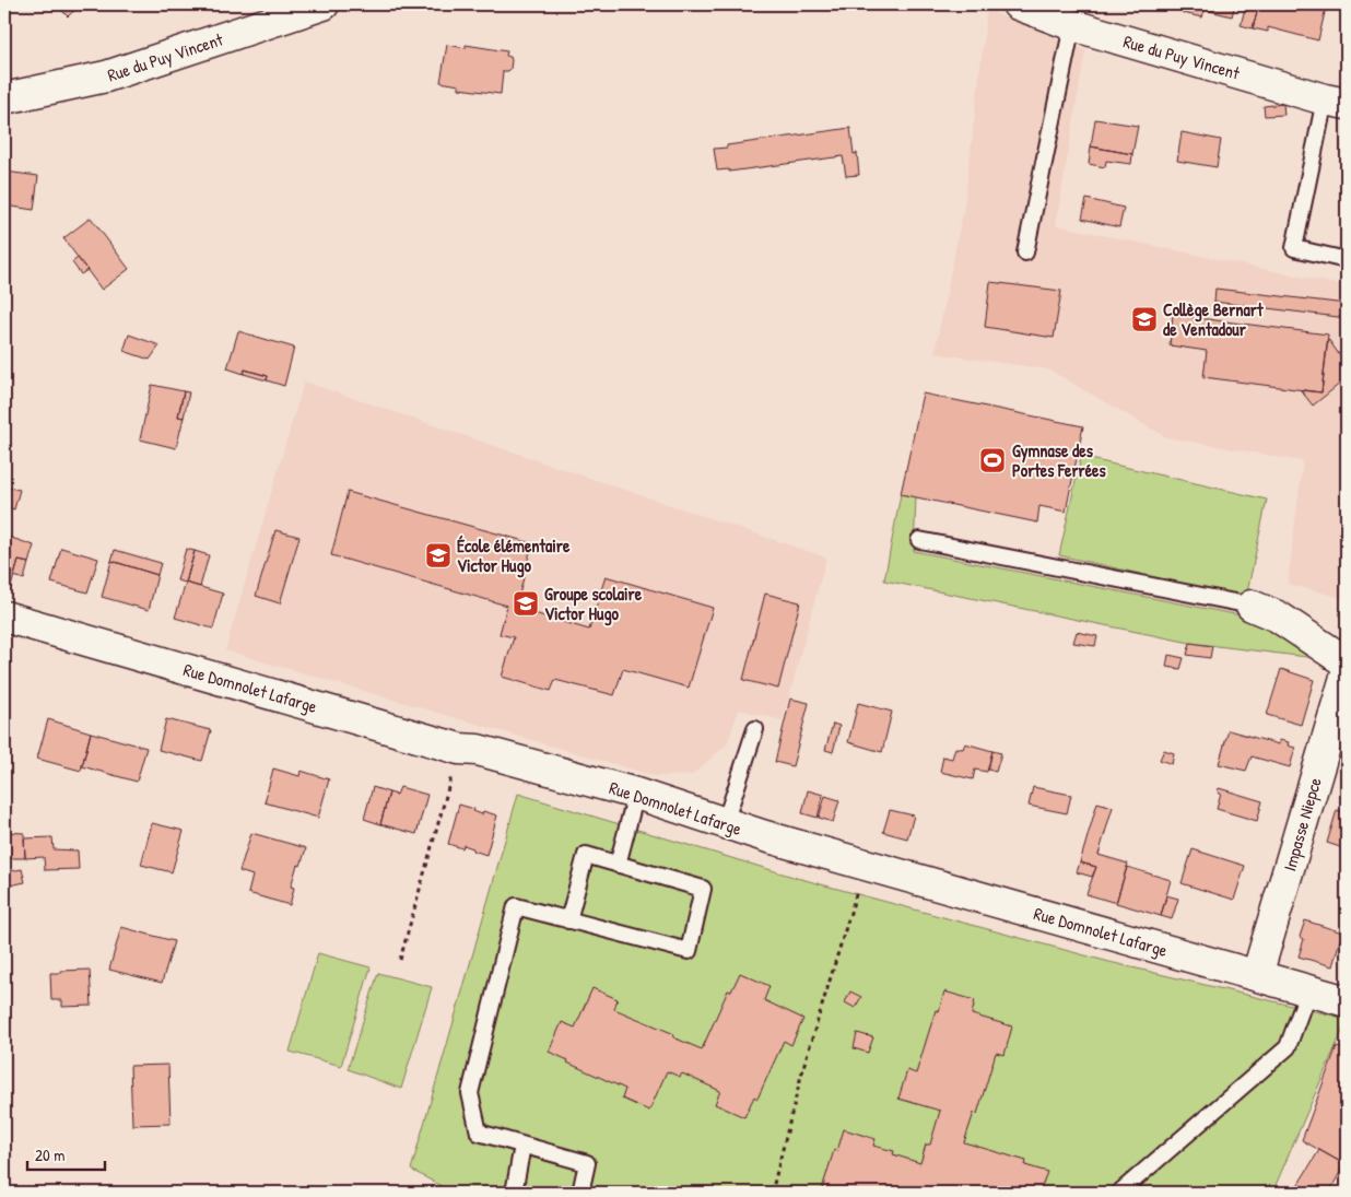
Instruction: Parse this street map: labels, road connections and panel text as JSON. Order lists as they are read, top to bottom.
{
  "streets": {
    "street": ["Rue du Puy Vincent", "Rue Domnolet Lafarge", "Impasse Niepce"]
  },
  "crossings": [
    ["Rue Domnolet Lafarge", "Impasse Niepce"]
  ],
  "places": {
    "school or university": ["Collège Bernart de Ventadour", "École élémentaire Victor Hugo", "Groupe scolaire Victor Hugo"],
    "sports": ["Gymnase des Portes Ferrées"]
  },
  "scale_bar": "20 m"
}
